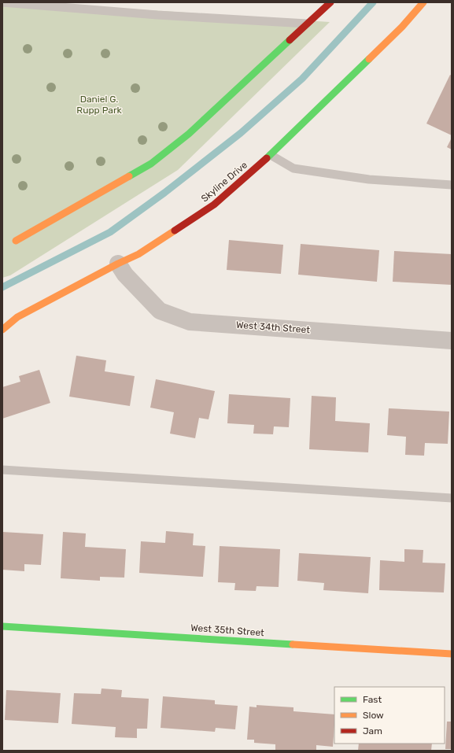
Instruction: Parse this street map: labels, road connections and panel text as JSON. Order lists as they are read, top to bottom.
{
  "streets": {
    "street": ["Skyline Drive", "West 34th Street", "West 35th Street"]
  },
  "crossings": [
    ["Skyline Drive", "West 34th Street"]
  ],
  "parks": ["Daniel G. Rupp Park"],
  "legend": ["Fast", "Slow", "Jam"]
}
